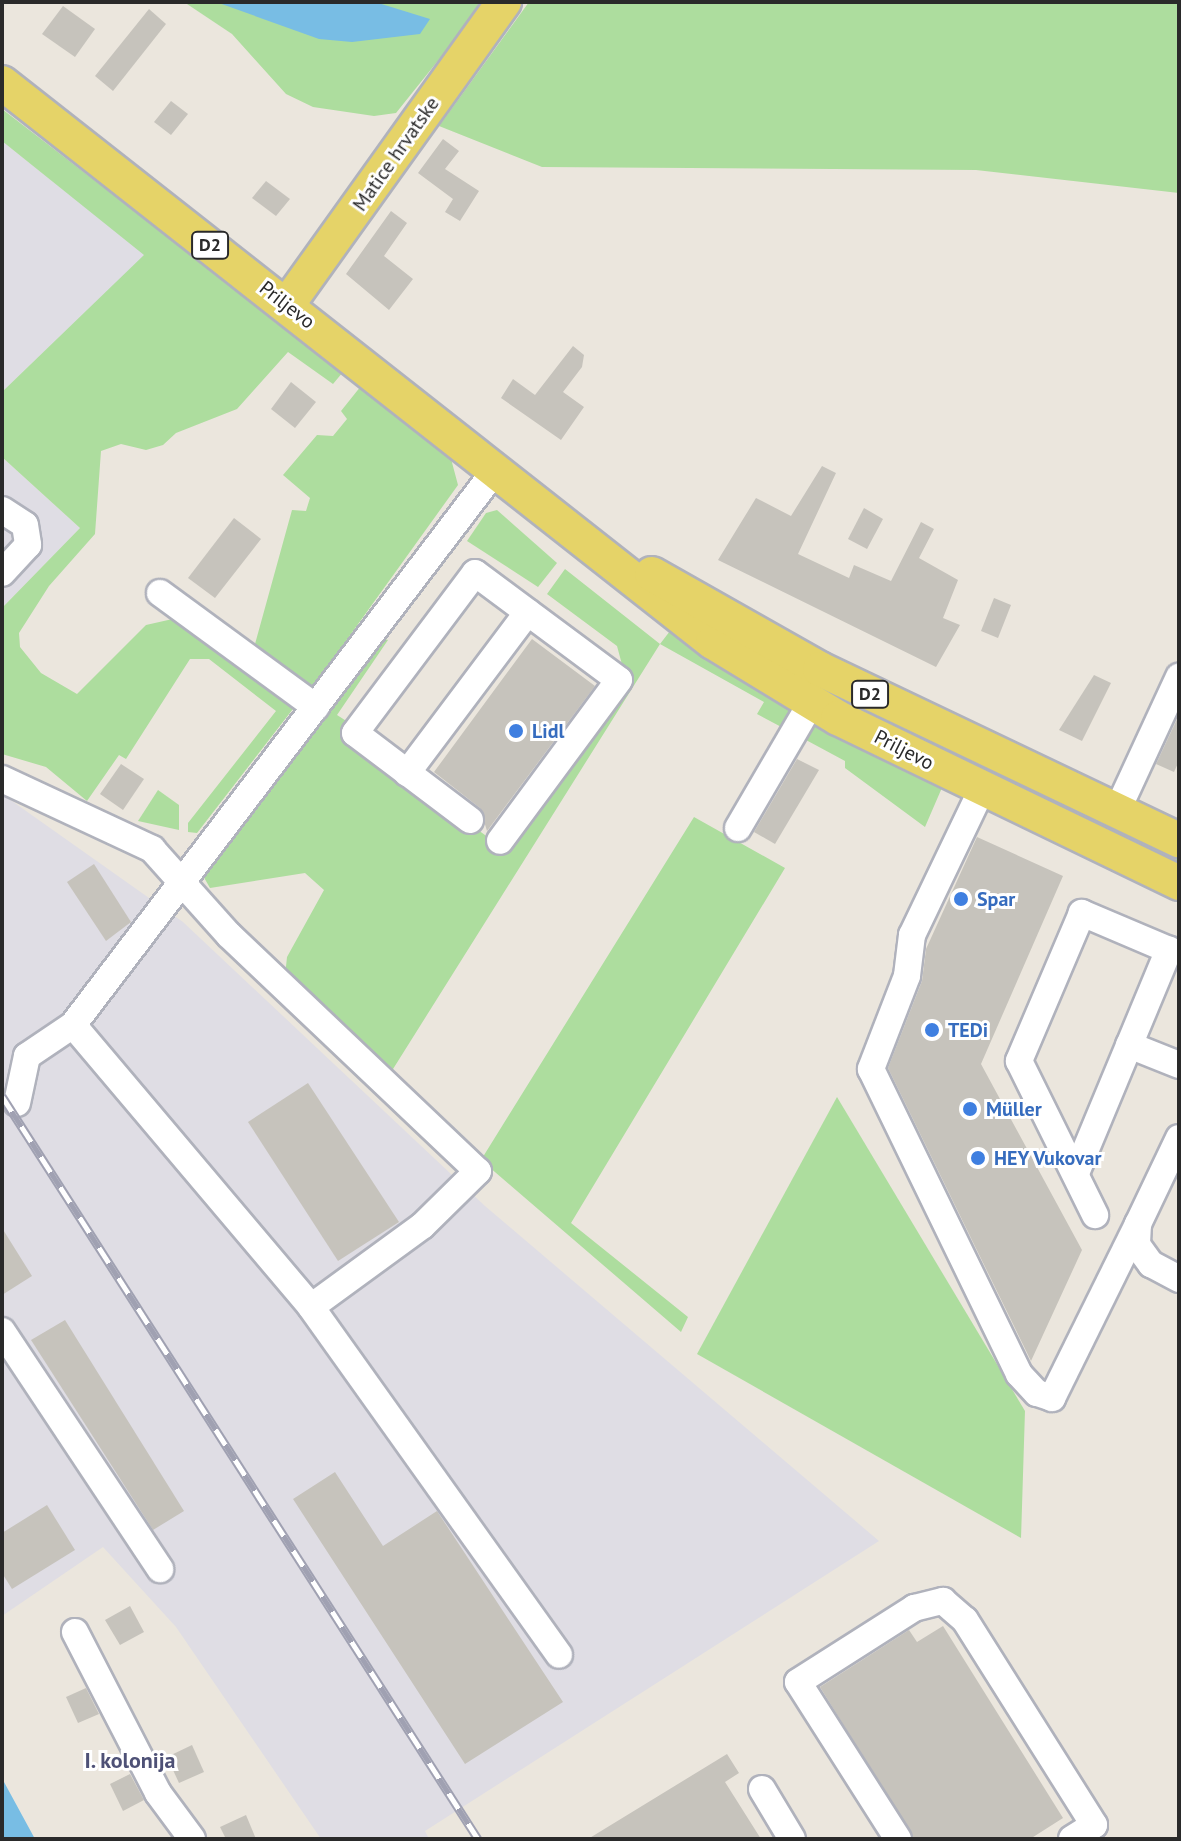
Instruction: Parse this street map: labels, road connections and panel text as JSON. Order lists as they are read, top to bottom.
{
  "streets": {
    "main road": ["Matice hrvatske", "D2", "Priljevo"]
  },
  "crossings": [
    ["Matice hrvatske", "Priljevo"]
  ],
  "districts": ["I. kolonija"],
  "places": [
    "Lidl",
    "Spar",
    "TEDi",
    "Müller",
    "HEY Vukovar"
  ]
}
